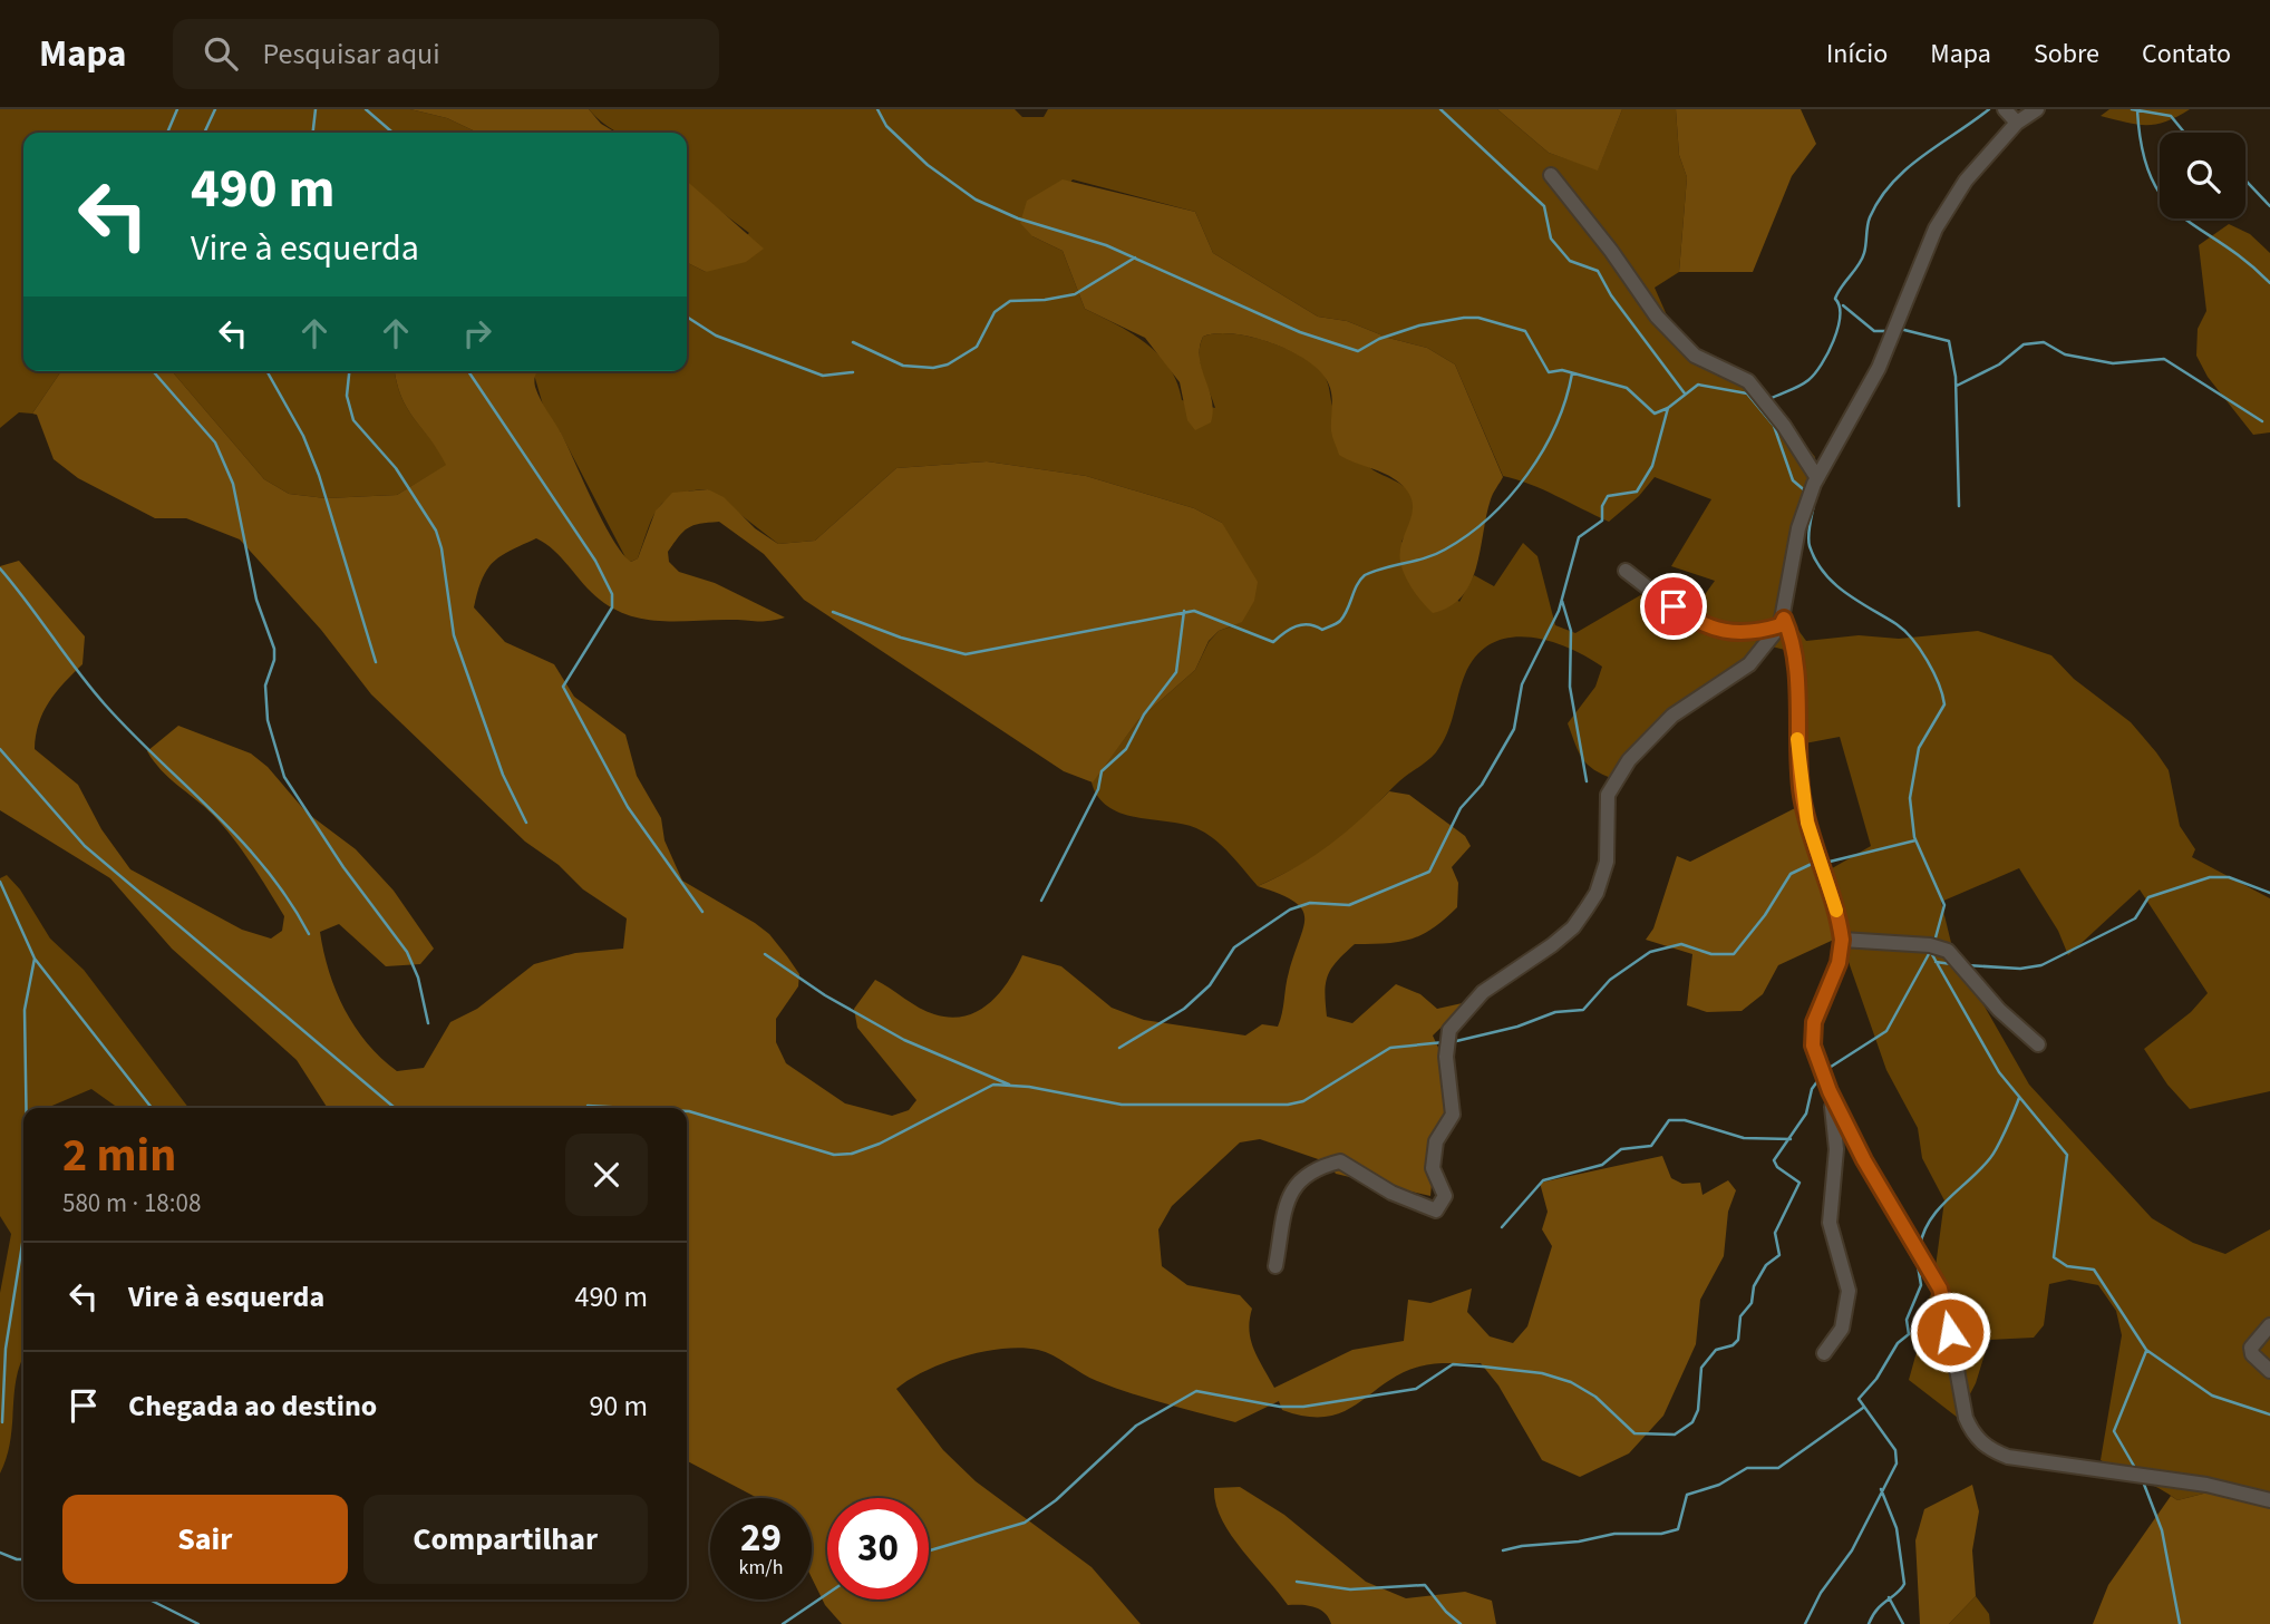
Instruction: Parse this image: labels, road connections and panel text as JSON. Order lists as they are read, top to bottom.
{
  "page": {
    "header": "Mapa",
    "search": "Pesquisar aqui",
    "nav": [
      "Início",
      "Mapa",
      "Sobre",
      "Contato"
    ],
    "turn": ["490 m", "Vire à esquerda"],
    "heading": ["2 min", "580 m · 18:08"],
    "list": [
      {
        "name": "Vire à esquerda",
        "value": "490 m"
      },
      {
        "name": "Chegada ao destino",
        "value": "90 m"
      }
    ],
    "buttons": ["Sair", "Compartilhar"],
    "speed": "29 km/h",
    "limit": "30"
  }
}
